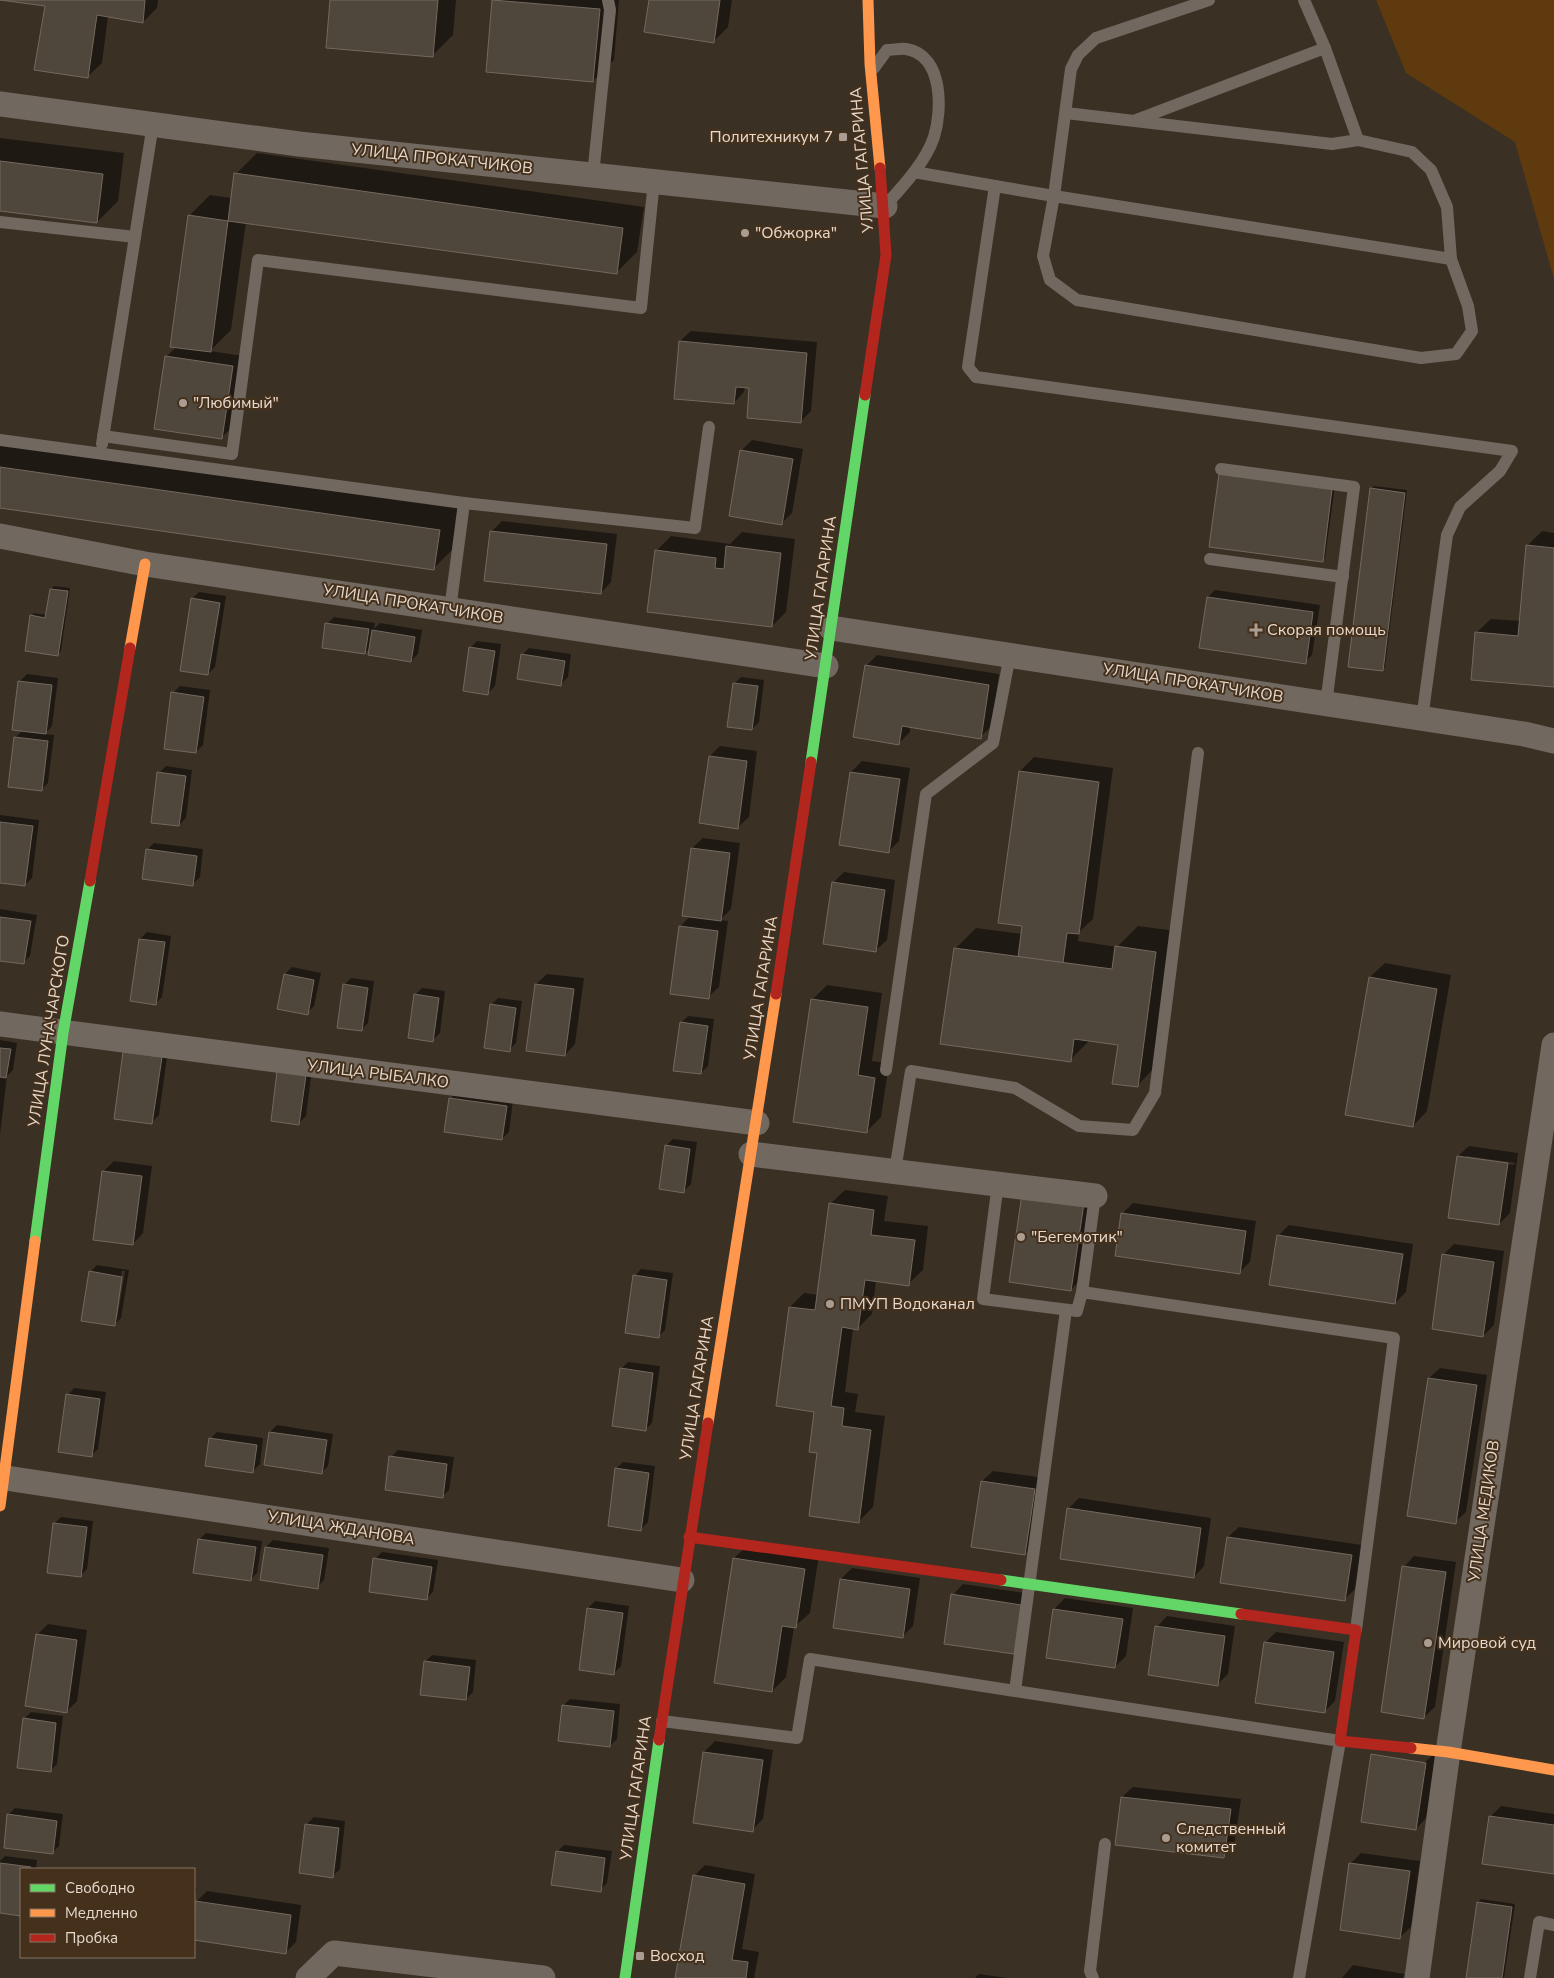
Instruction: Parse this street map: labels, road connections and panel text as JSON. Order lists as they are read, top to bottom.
{
  "streets": {
    "street": [
      "УЛИЦА ПРОКАТЧИКОВ",
      "УЛИЦА ГАГАРИНА",
      "УЛИЦА ЛУНАЧАРСКОГО",
      "УЛИЦА РЫБАЛКО",
      "УЛИЦА МЕДИКОВ",
      "УЛИЦА ЖДАНОВА"
    ]
  },
  "crossings": [
    ["УЛИЦА ПРОКАТЧИКОВ", "УЛИЦА ГАГАРИНА"],
    ["УЛИЦА ПРОКАТЧИКОВ", "УЛИЦА ЛУНАЧАРСКОГО"],
    ["УЛИЦА ГАГАРИНА", "УЛИЦА РЫБАЛКО"],
    ["УЛИЦА ГАГАРИНА", "УЛИЦА ЖДАНОВА"],
    ["УЛИЦА ЛУНАЧАРСКОГО", "УЛИЦА РЫБАЛКО"],
    ["УЛИЦА ЛУНАЧАРСКОГО", "УЛИЦА ЖДАНОВА"]
  ],
  "places": {
    "transit": ["Политехникум 7", "Восход"],
    "other": [
      "\"Обжорка\"",
      "\"Любимый\"",
      "\"Бегемотик\"",
      "ПМУП Водоканал",
      "Мировой суд",
      "Следственный комитет"
    ],
    "health": ["Скорая помощь"]
  },
  "legend": ["Свободно", "Медленно", "Пробка"]
}
